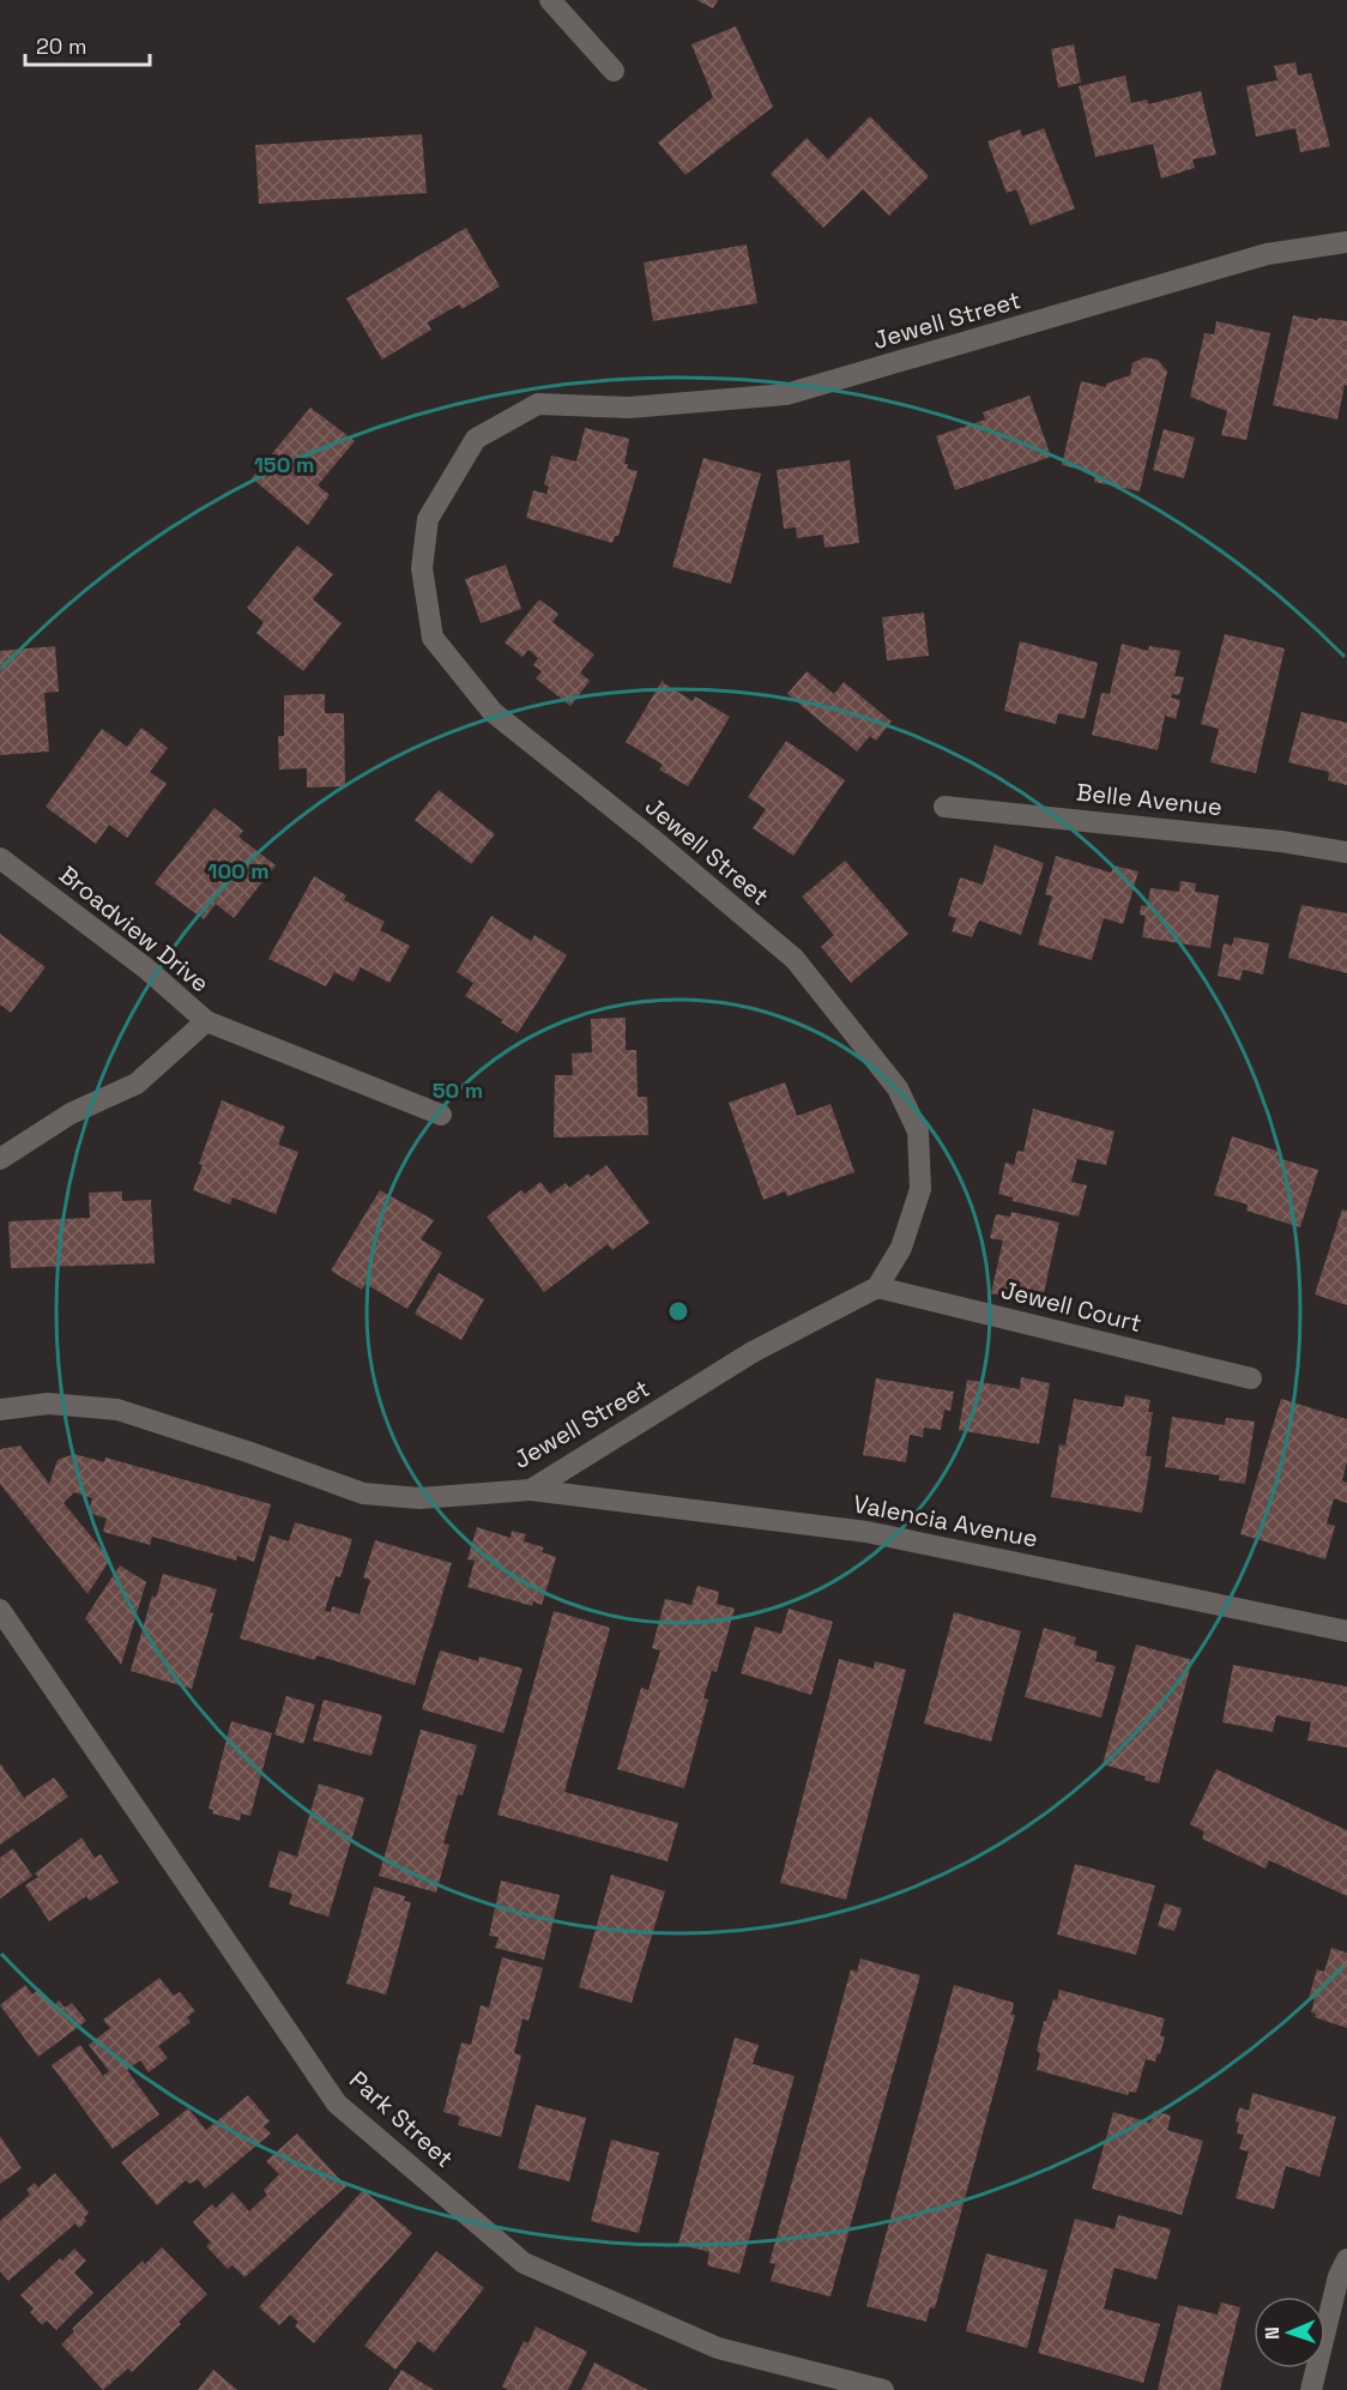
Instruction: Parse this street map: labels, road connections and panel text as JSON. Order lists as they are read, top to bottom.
{
  "streets": {
    "street": [
      "Jewell Street",
      "Belle Avenue",
      "Broadview Drive",
      "Jewell Court",
      "Valencia Avenue",
      "Park Street"
    ]
  },
  "crossings": [
    ["Jewell Street", "Jewell Court"],
    ["Jewell Street", "Valencia Avenue"]
  ],
  "scale_bar": "20 m",
  "north": "left",
  "rings": ["150 m", "100 m", "50 m"]
}
